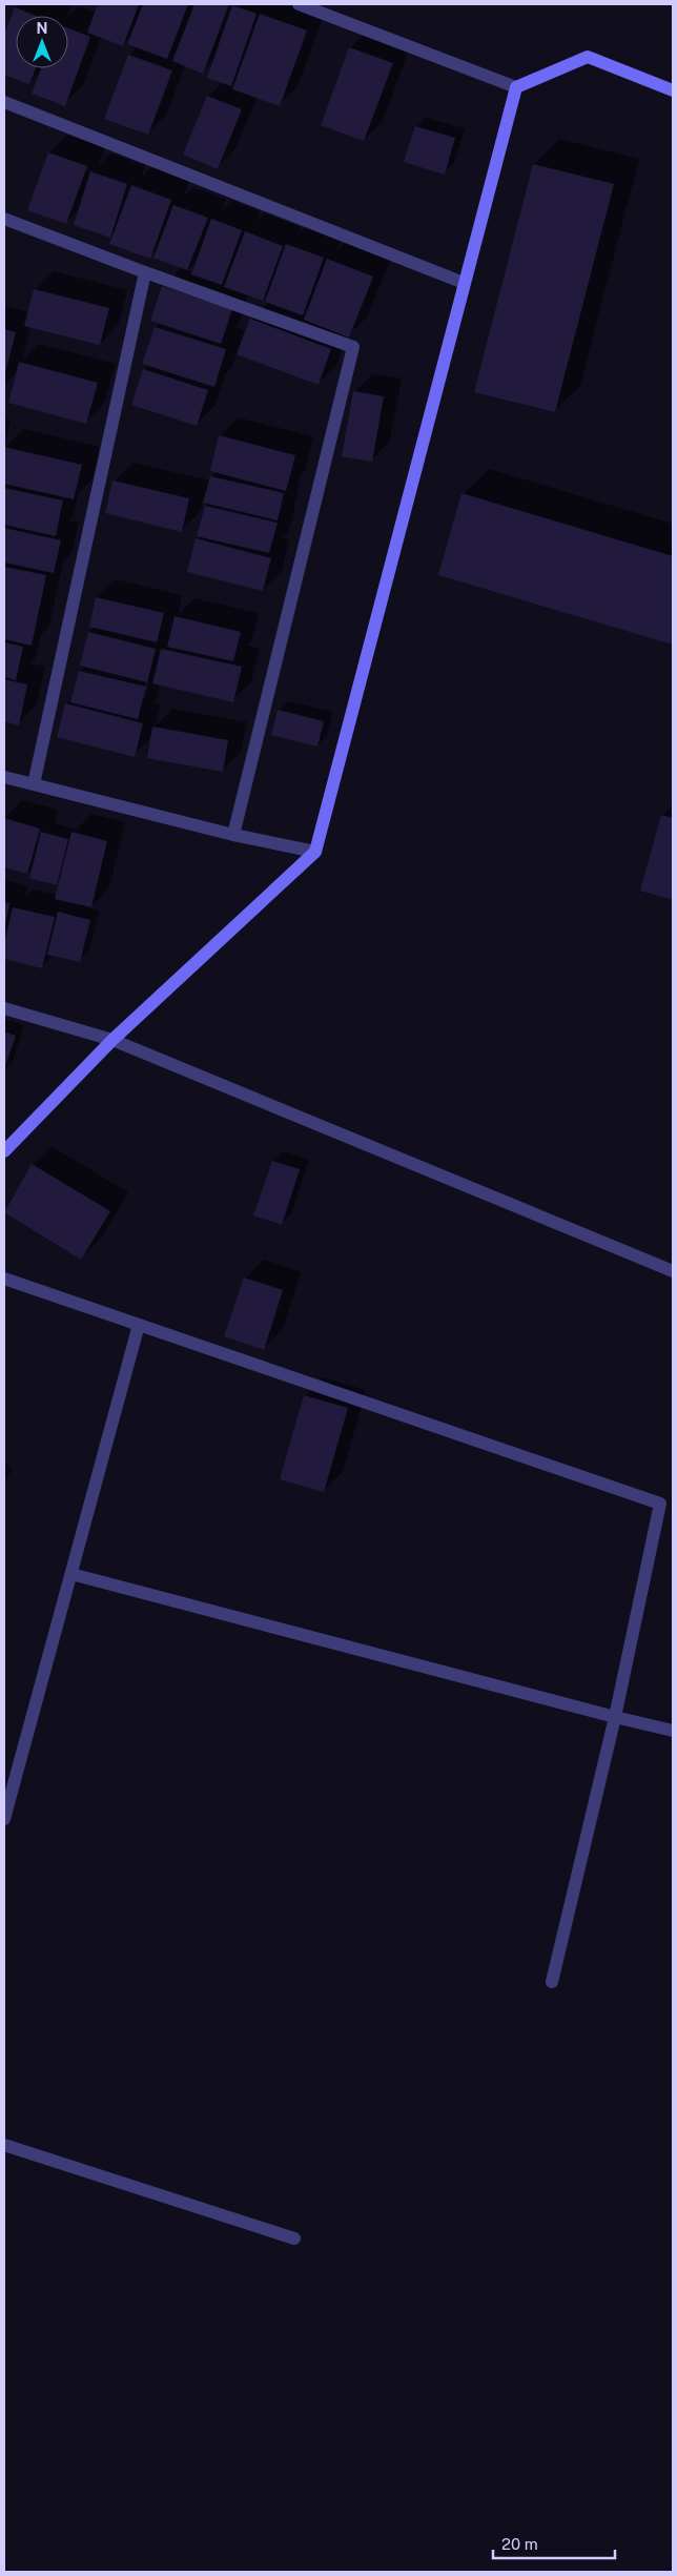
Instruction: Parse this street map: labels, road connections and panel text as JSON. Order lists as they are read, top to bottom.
{
  "scale_bar": "20 m",
  "north": "top"
}
